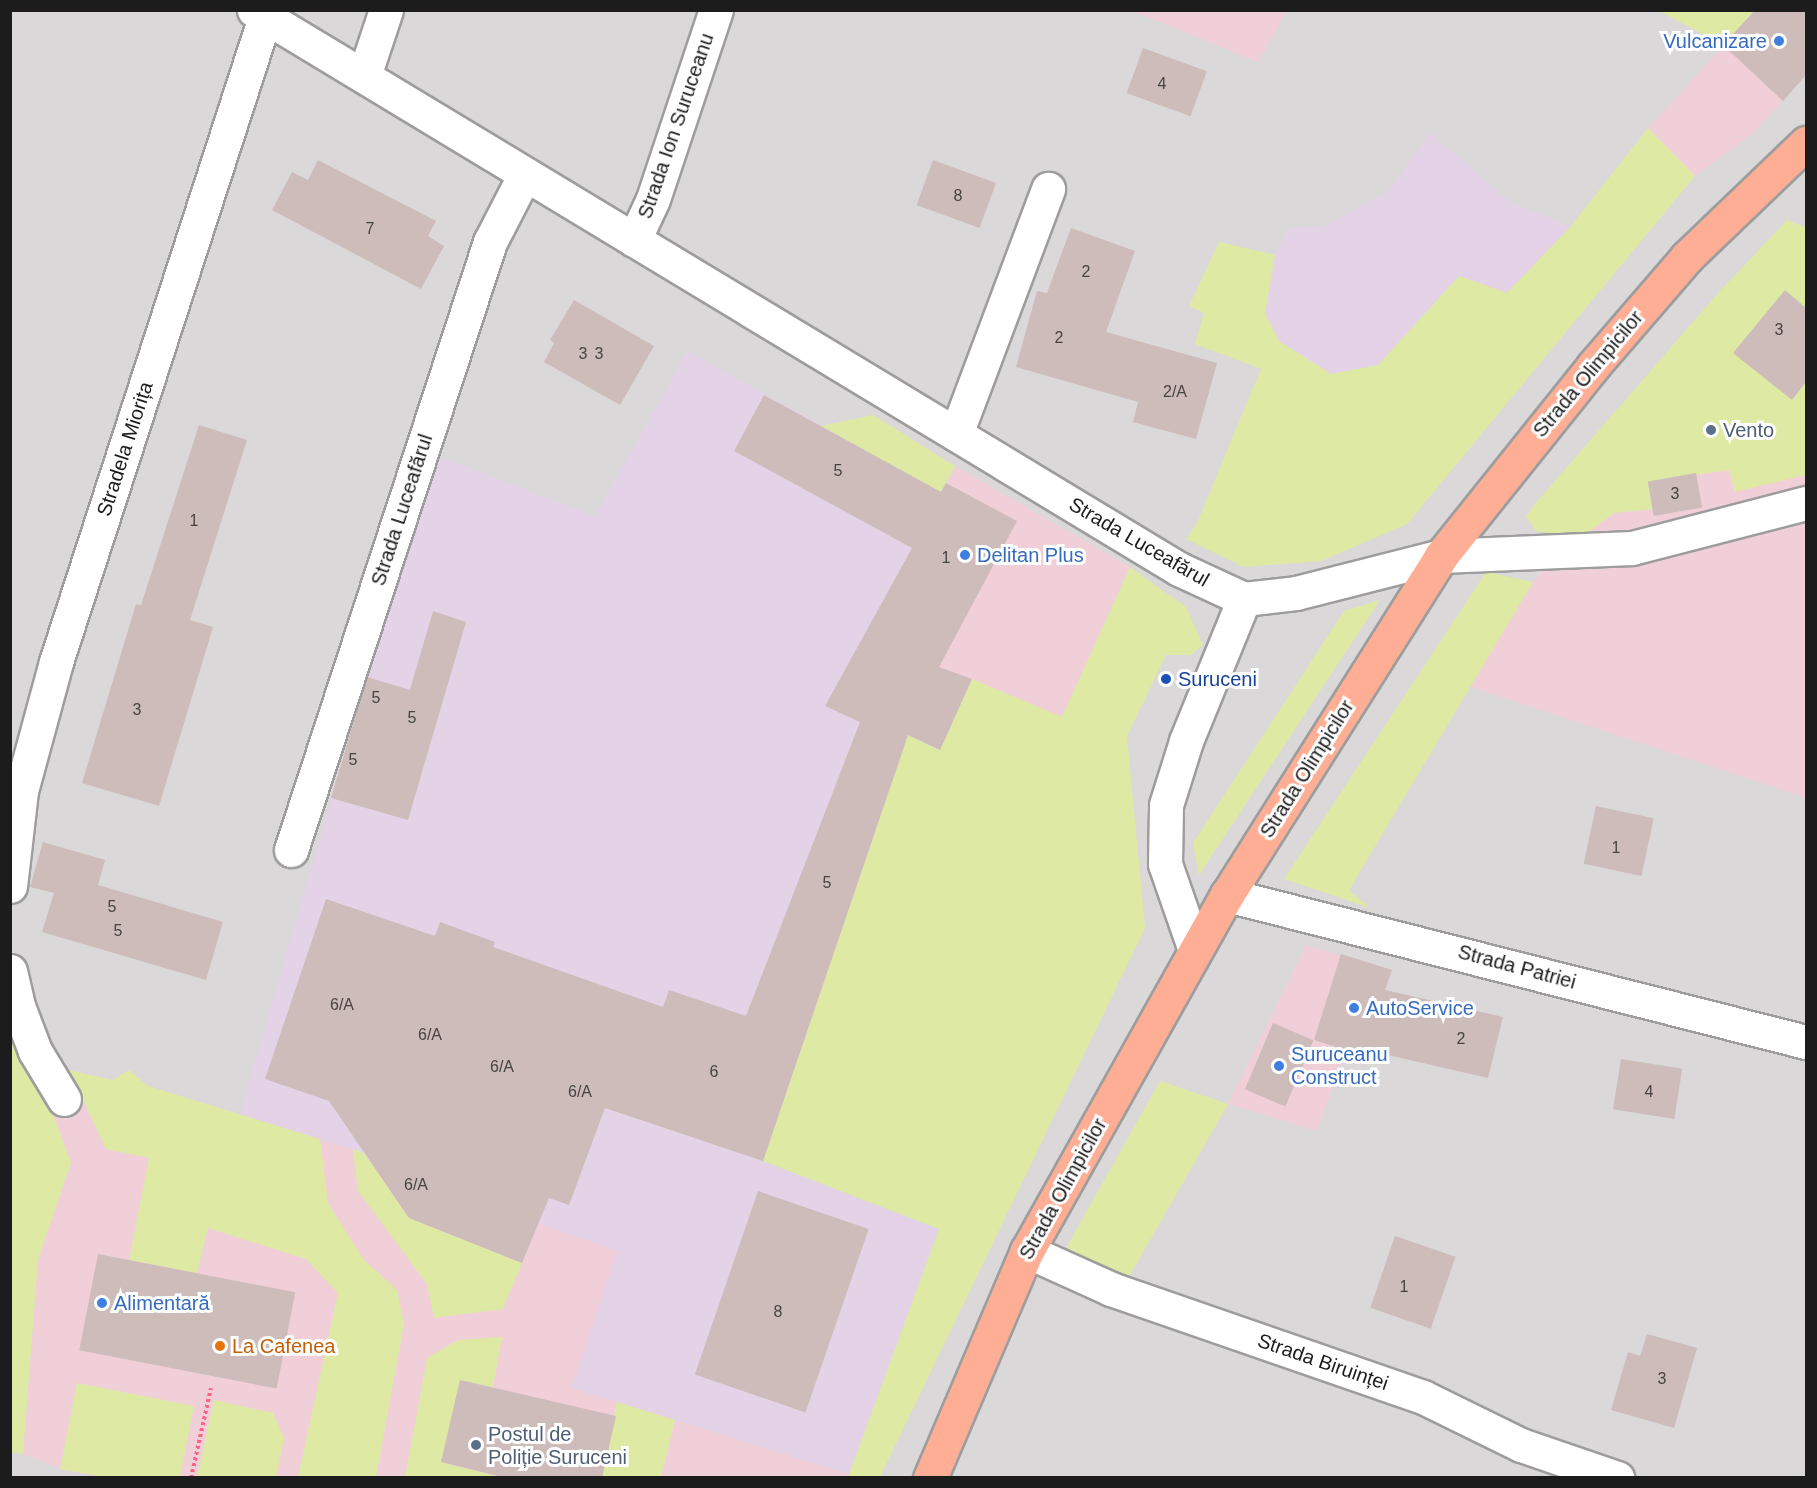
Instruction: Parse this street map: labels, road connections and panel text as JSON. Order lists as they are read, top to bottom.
{
  "streets": {
    "main road": ["Strada Olimpicilor"],
    "street": [
      "Strada Ion Suruceanu",
      "Stradela Miorița",
      "Strada Luceafărul",
      "Strada Patriei",
      "Strada Biruinței"
    ]
  },
  "crossings": [
    ["Strada Ion Suruceanu", "Strada Luceafărul"],
    ["Strada Olimpicilor", "Strada Luceafărul"],
    ["Strada Olimpicilor", "Strada Patriei"],
    ["Strada Olimpicilor", "Strada Biruinței"],
    ["Stradela Miorița", "Strada Luceafărul"]
  ],
  "places": [
    "Vulcanizare",
    "Vento",
    "Delitan Plus",
    "Suruceni",
    "AutoService",
    "Suruceanu Construct",
    "Alimentară",
    "La Cafenea",
    "Postul de Poliție Suruceni"
  ],
  "house_numbers": [
    "4",
    "8",
    "7",
    "2",
    "3",
    "2",
    "3",
    "3",
    "2/A",
    "5",
    "3",
    "1",
    "1",
    "5",
    "3",
    "5",
    "5",
    "1",
    "5",
    "5",
    "5",
    "6/A",
    "6/A",
    "2",
    "6/A",
    "6",
    "6/A",
    "4",
    "6/A",
    "1",
    "8",
    "3"
  ]
}
